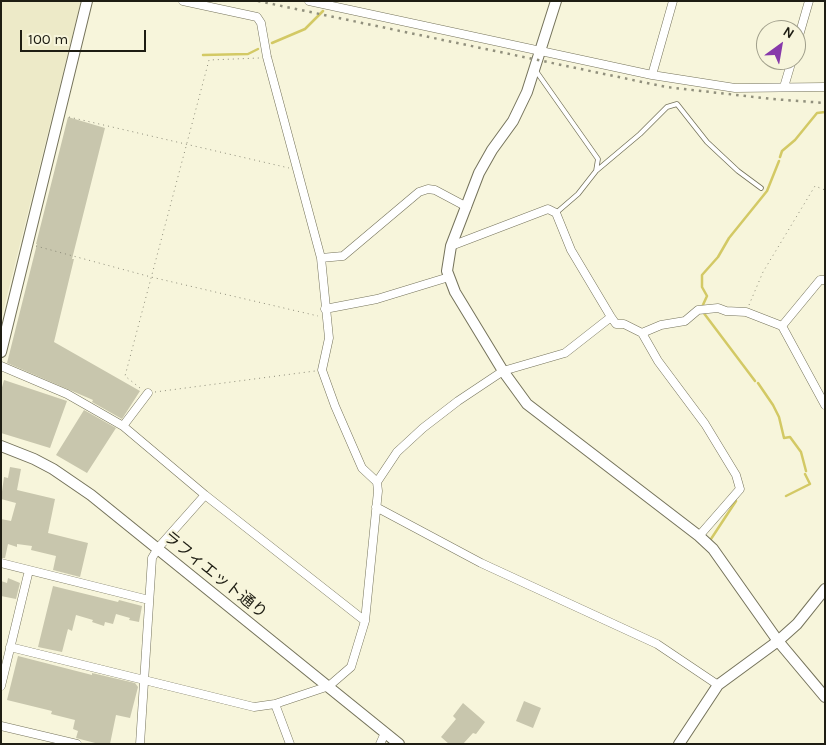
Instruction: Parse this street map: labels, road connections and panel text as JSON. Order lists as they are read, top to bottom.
{
  "streets": {
    "street": ["ラフィエット通り"]
  },
  "scale_bar": "100 m",
  "north": "top right"
}
